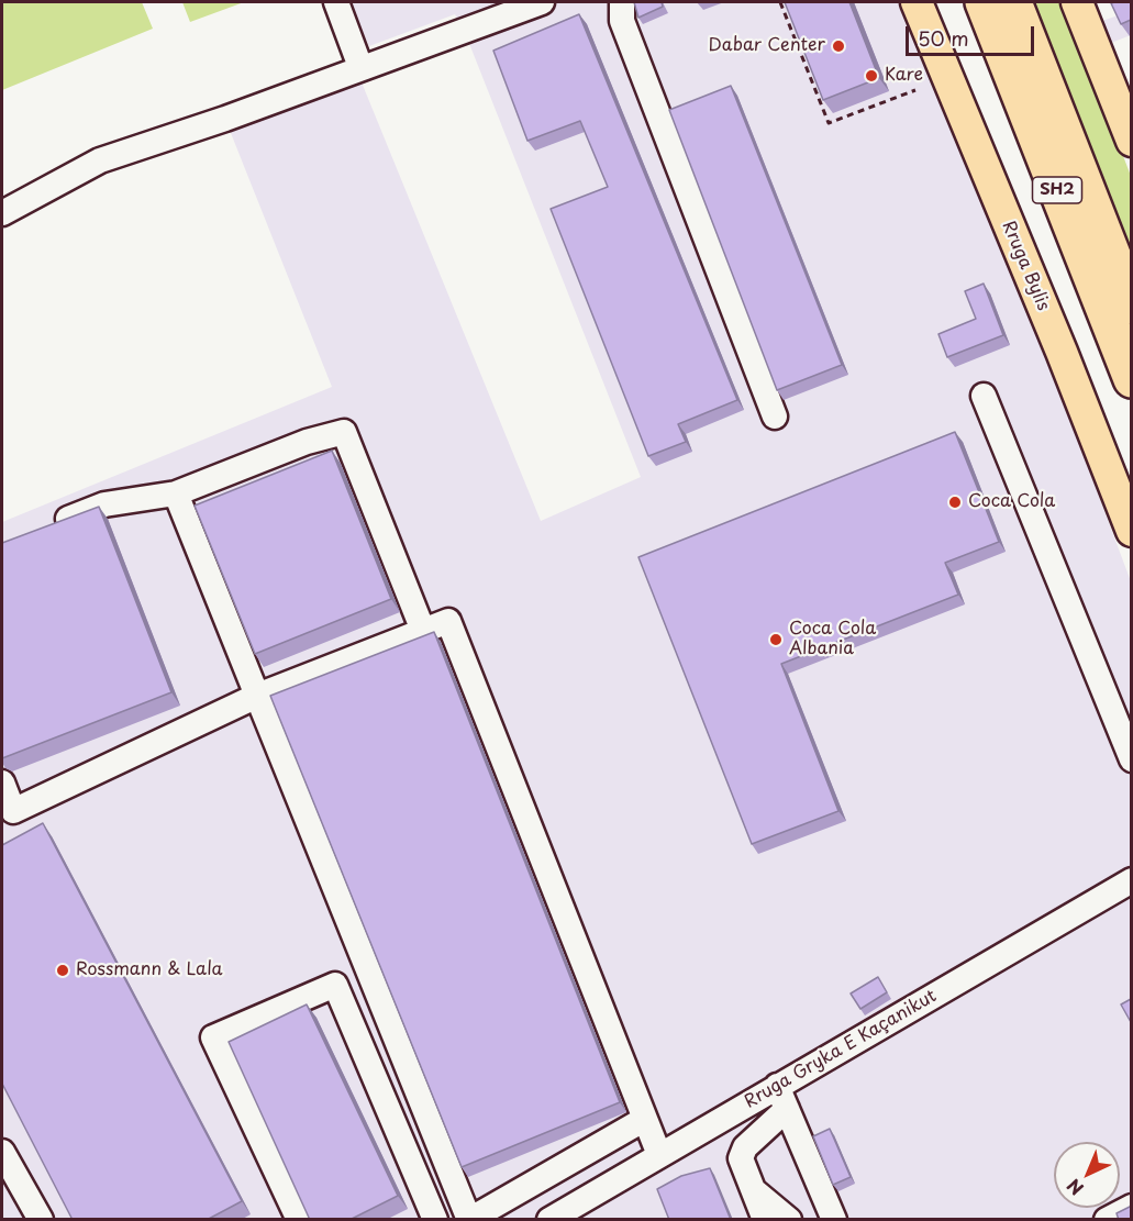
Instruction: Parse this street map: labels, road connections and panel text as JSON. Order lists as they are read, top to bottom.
{
  "streets": {
    "highway": ["SH2"],
    "main road": ["Rruga Bylis"],
    "street": ["Rruga Gryka E Kaçanikut"]
  },
  "places": [
    "Dabar Center",
    "Kare",
    "Coca Cola",
    "Coca Cola Albania",
    "Rossmann & Lala"
  ],
  "scale_bar": "50 m",
  "north": "bottom left"
}
